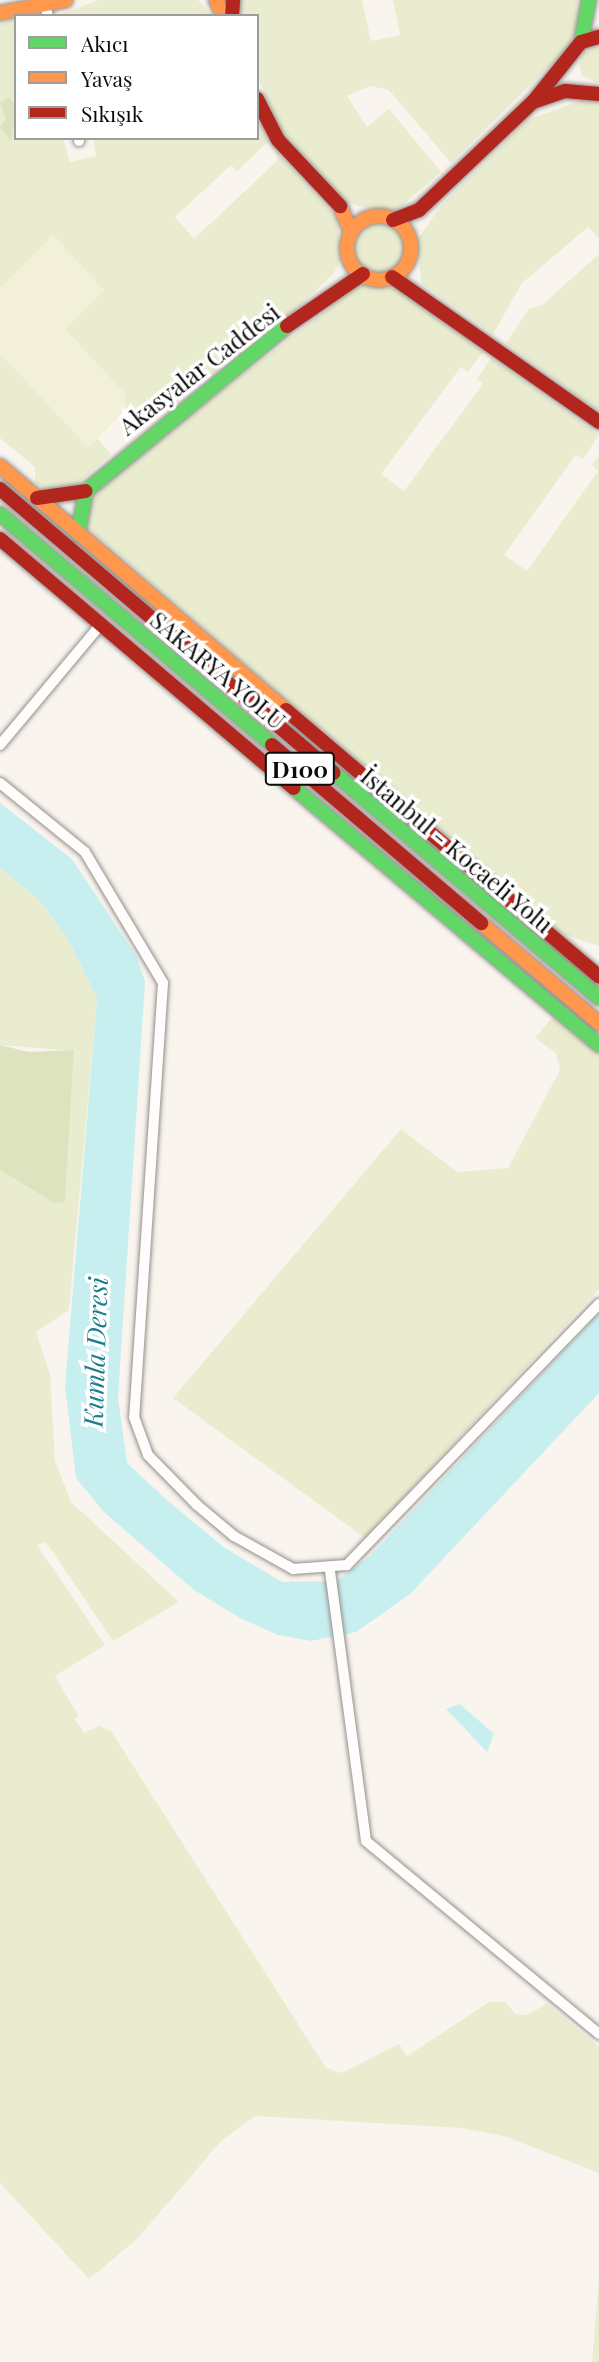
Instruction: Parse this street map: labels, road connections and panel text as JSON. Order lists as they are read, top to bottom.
{
  "streets": {
    "main road": [
      "Akasyalar Caddesi",
      "SAKARYA YOLU",
      "D100",
      "İstanbul - Kocaeli Yolu"
    ]
  },
  "water": ["Kumla Deresi"],
  "legend": ["Akıcı", "Yavaş", "Sıkışık"]
}
